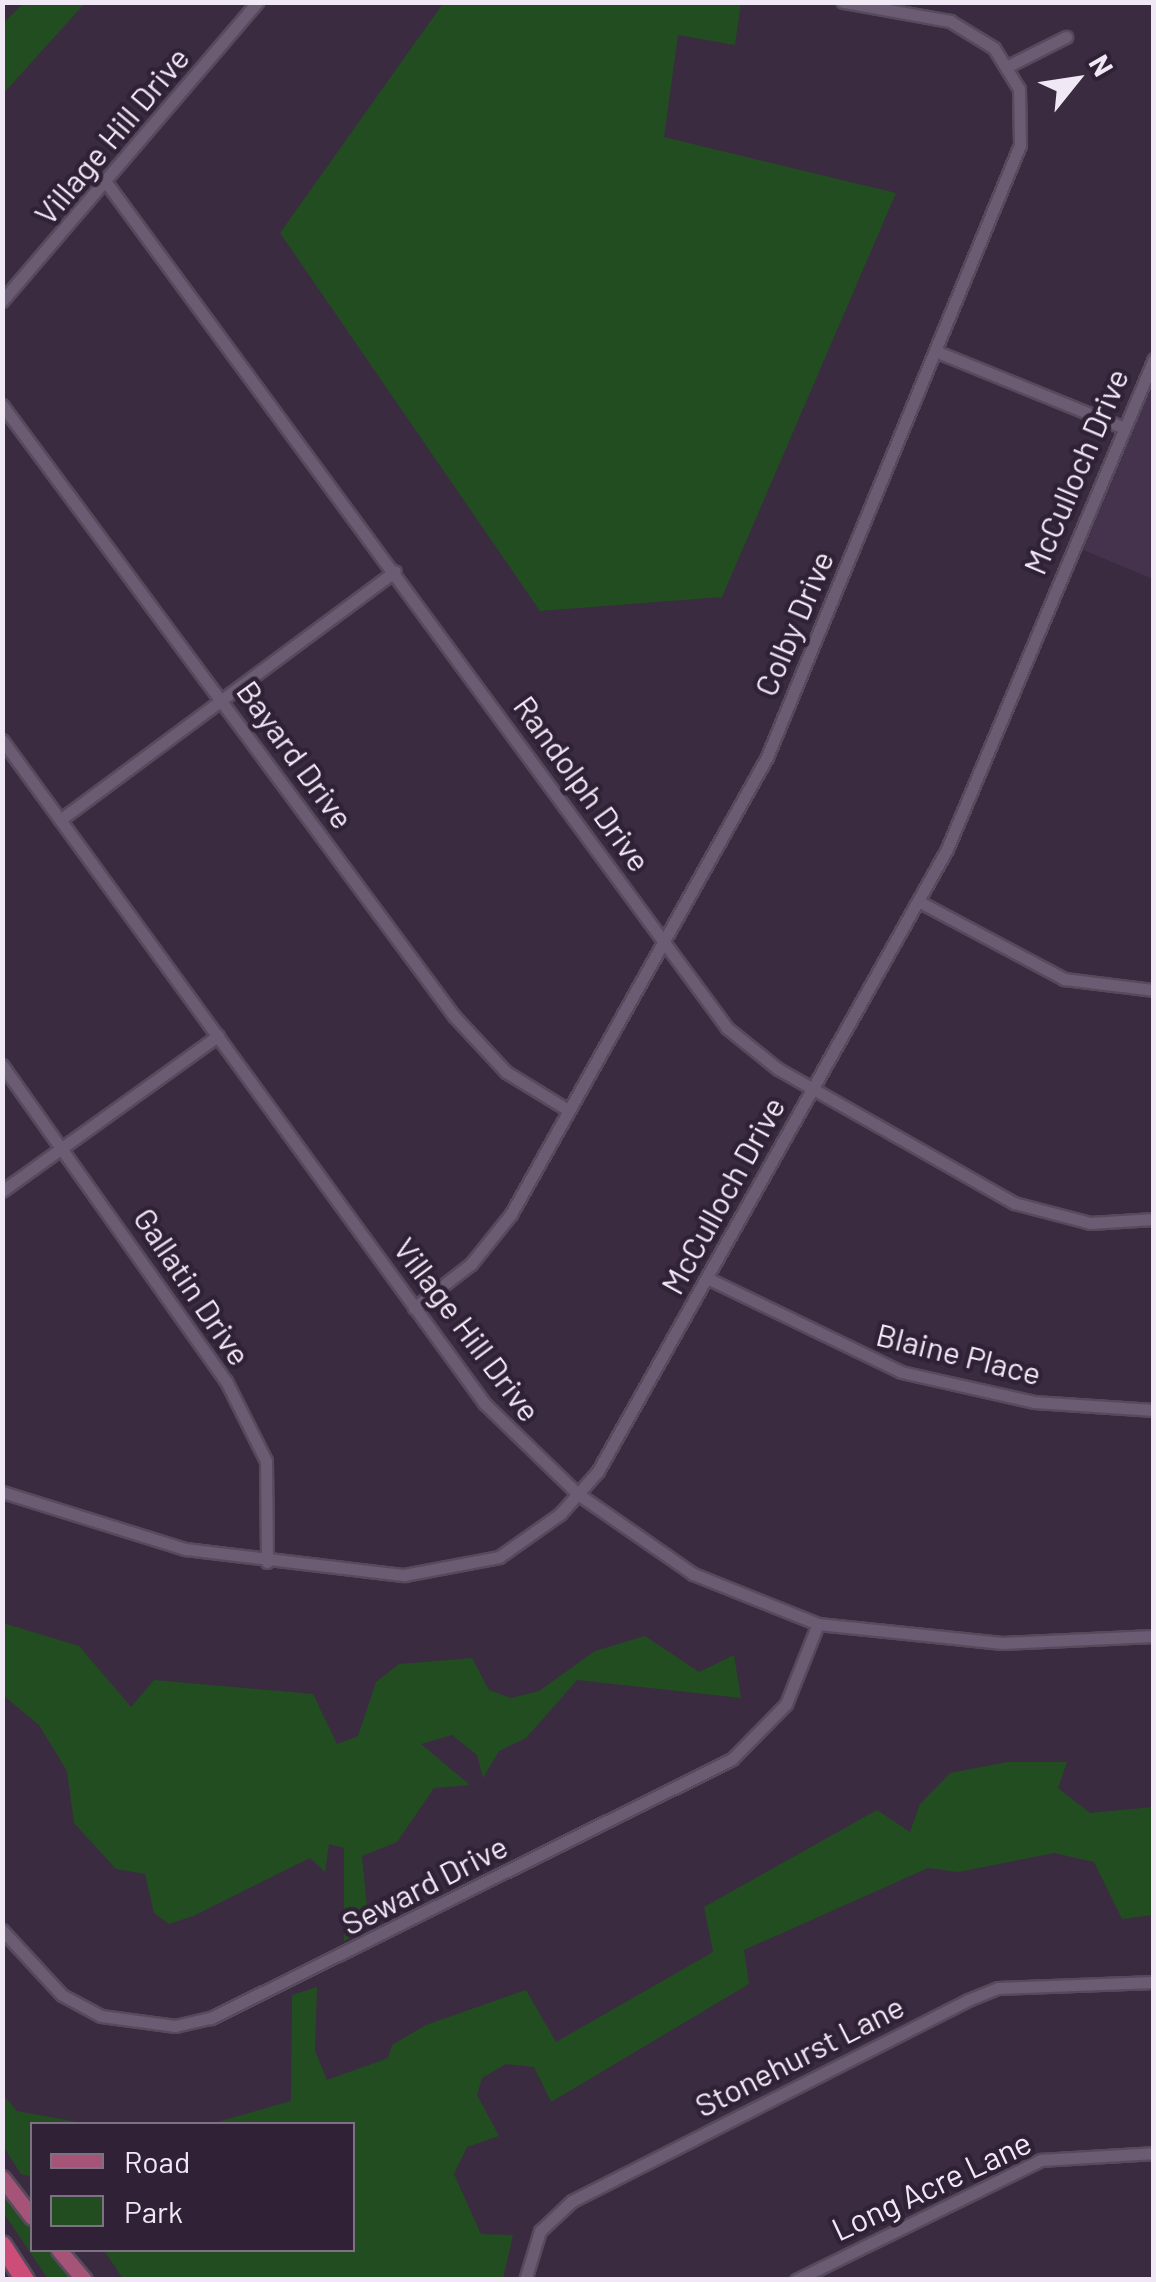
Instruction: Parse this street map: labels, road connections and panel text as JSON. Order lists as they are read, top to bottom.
{
  "streets": {
    "street": [
      "Village Hill Drive",
      "McCulloch Drive",
      "Colby Drive",
      "Bayard Drive",
      "Randolph Drive",
      "Gallatin Drive",
      "Blaine Place",
      "Seward Drive",
      "Stonehurst Lane",
      "Long Acre Lane"
    ]
  },
  "crossings": [
    ["Village Hill Drive", "McCulloch Drive"],
    ["Village Hill Drive", "Colby Drive"],
    ["Village Hill Drive", "Randolph Drive"],
    ["Village Hill Drive", "Seward Drive"],
    ["McCulloch Drive", "Randolph Drive"],
    ["McCulloch Drive", "Gallatin Drive"],
    ["McCulloch Drive", "Blaine Place"],
    ["Colby Drive", "Bayard Drive"],
    ["Colby Drive", "Randolph Drive"]
  ],
  "legend": ["Road", "Park"],
  "north": "top right"
}
